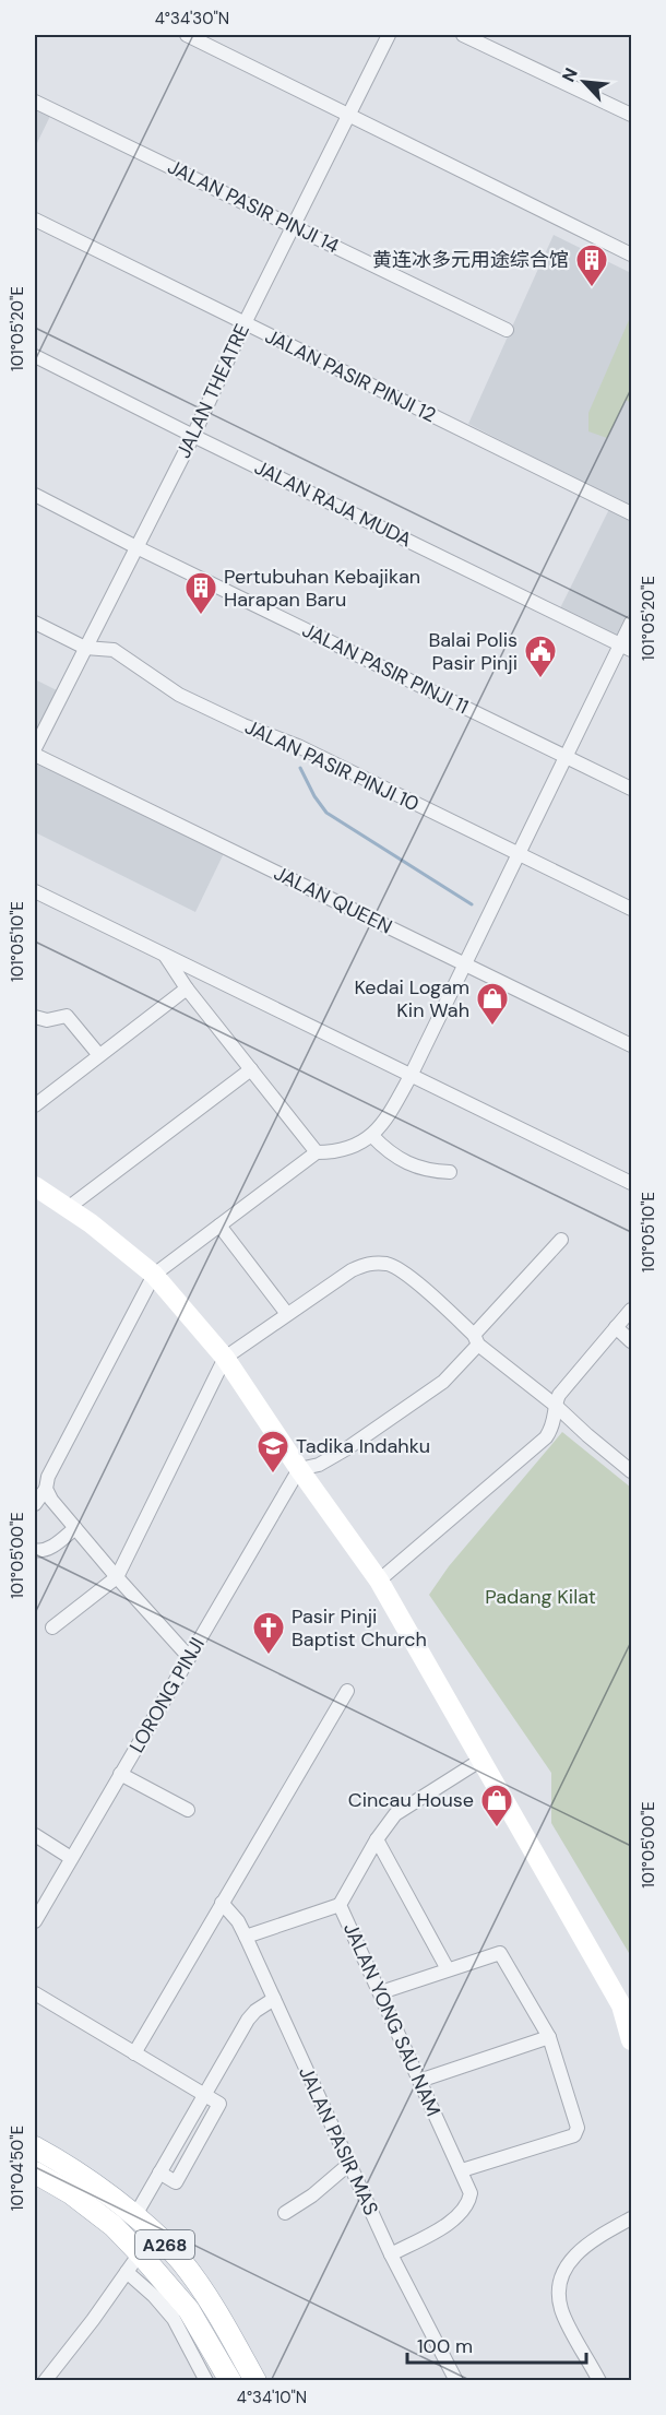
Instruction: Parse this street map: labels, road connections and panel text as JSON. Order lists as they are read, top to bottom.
{
  "streets": {
    "main road": ["A268"],
    "street": [
      "JALAN PASIR PINJI 14",
      "JALAN PASIR PINJI 12",
      "JALAN THEATRE",
      "JALAN RAJA MUDA",
      "JALAN PASIR PINJI 11",
      "JALAN PASIR PINJI 10",
      "JALAN QUEEN",
      "LORONG PINJI",
      "JALAN YONG SAU NAM",
      "JALAN PASIR MAS"
    ]
  },
  "crossings": [
    ["JALAN PASIR PINJI 14", "JALAN THEATRE"],
    ["JALAN PASIR PINJI 12", "JALAN THEATRE"],
    ["JALAN THEATRE", "JALAN RAJA MUDA"],
    ["JALAN THEATRE", "JALAN PASIR PINJI 11"],
    ["JALAN THEATRE", "JALAN PASIR PINJI 10"],
    ["JALAN YONG SAU NAM", "JALAN PASIR MAS"]
  ],
  "parks": ["Padang Kilat"],
  "places": {
    "building": ["黄连冰多元用途综合馆", "Pertubuhan Kebajikan Harapan Baru"],
    "public building": ["Balai Polis Pasir Pinji"],
    "shop": ["Kedai Logam Kin Wah", "Cincau House"],
    "school or university": ["Tadika Indahku"],
    "church": ["Pasir Pinji Baptist Church"]
  },
  "scale_bar": "100 m",
  "north": "top left",
  "coordinates": [
    "4°34'30\"N",
    "101°05'20\"E",
    "101°05'10\"E",
    "101°05'00\"E",
    "101°04'50\"E",
    "4°34'10\"N"
  ]
}
